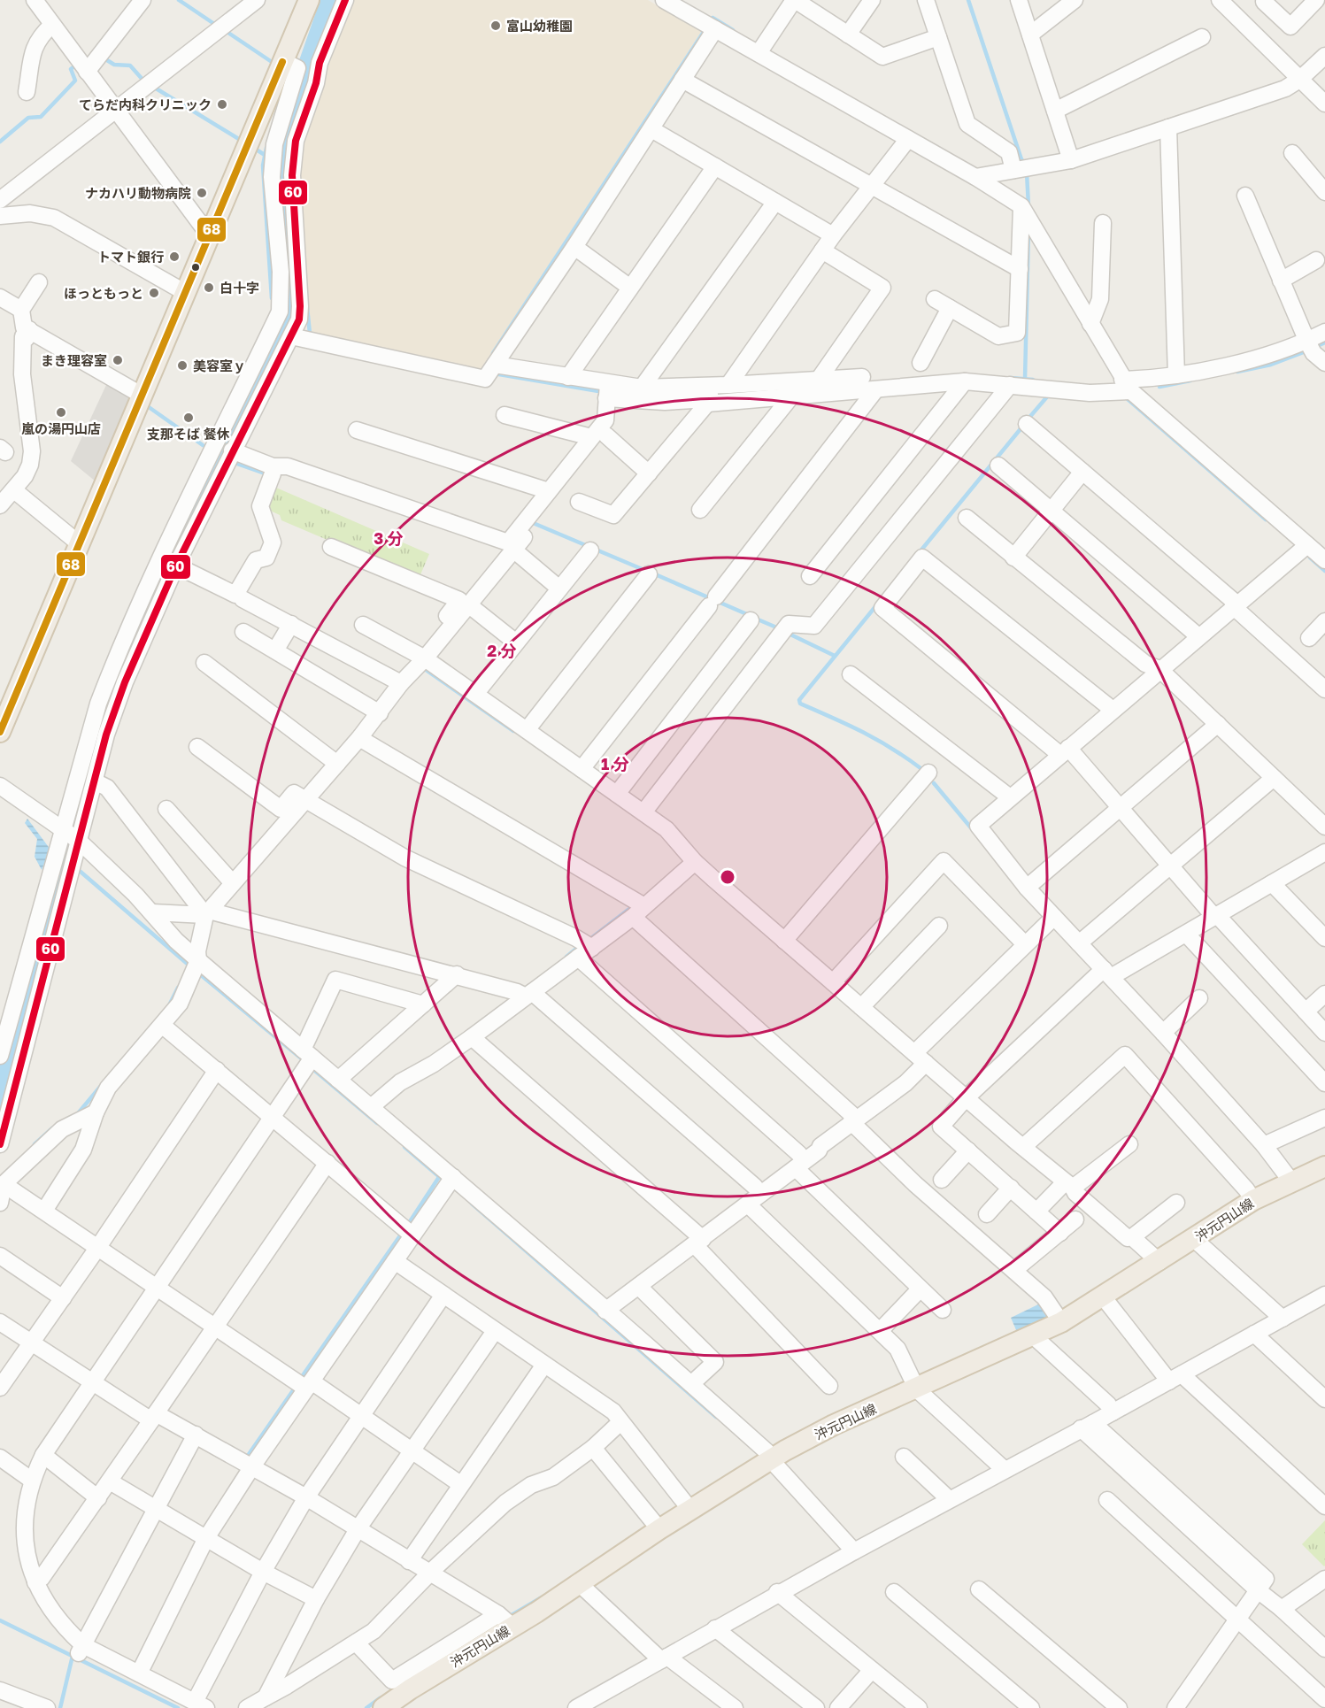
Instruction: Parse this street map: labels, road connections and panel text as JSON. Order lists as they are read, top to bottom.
{
  "streets": {
    "main road": ["沖元円山線"]
  },
  "places": [
    "富山幼稚園",
    "てらだ内科クリニック",
    "ナカハリ動物病院",
    "トマト銀行",
    "白十字",
    "ほっともっと",
    "まき理容室",
    "美容室ｙ",
    "嵐の湯円山店",
    "支那そば 餐休"
  ],
  "lines": ["transit line 60", "transit line 68"],
  "rings": ["3 分", "2 分", "1 分"]
}
